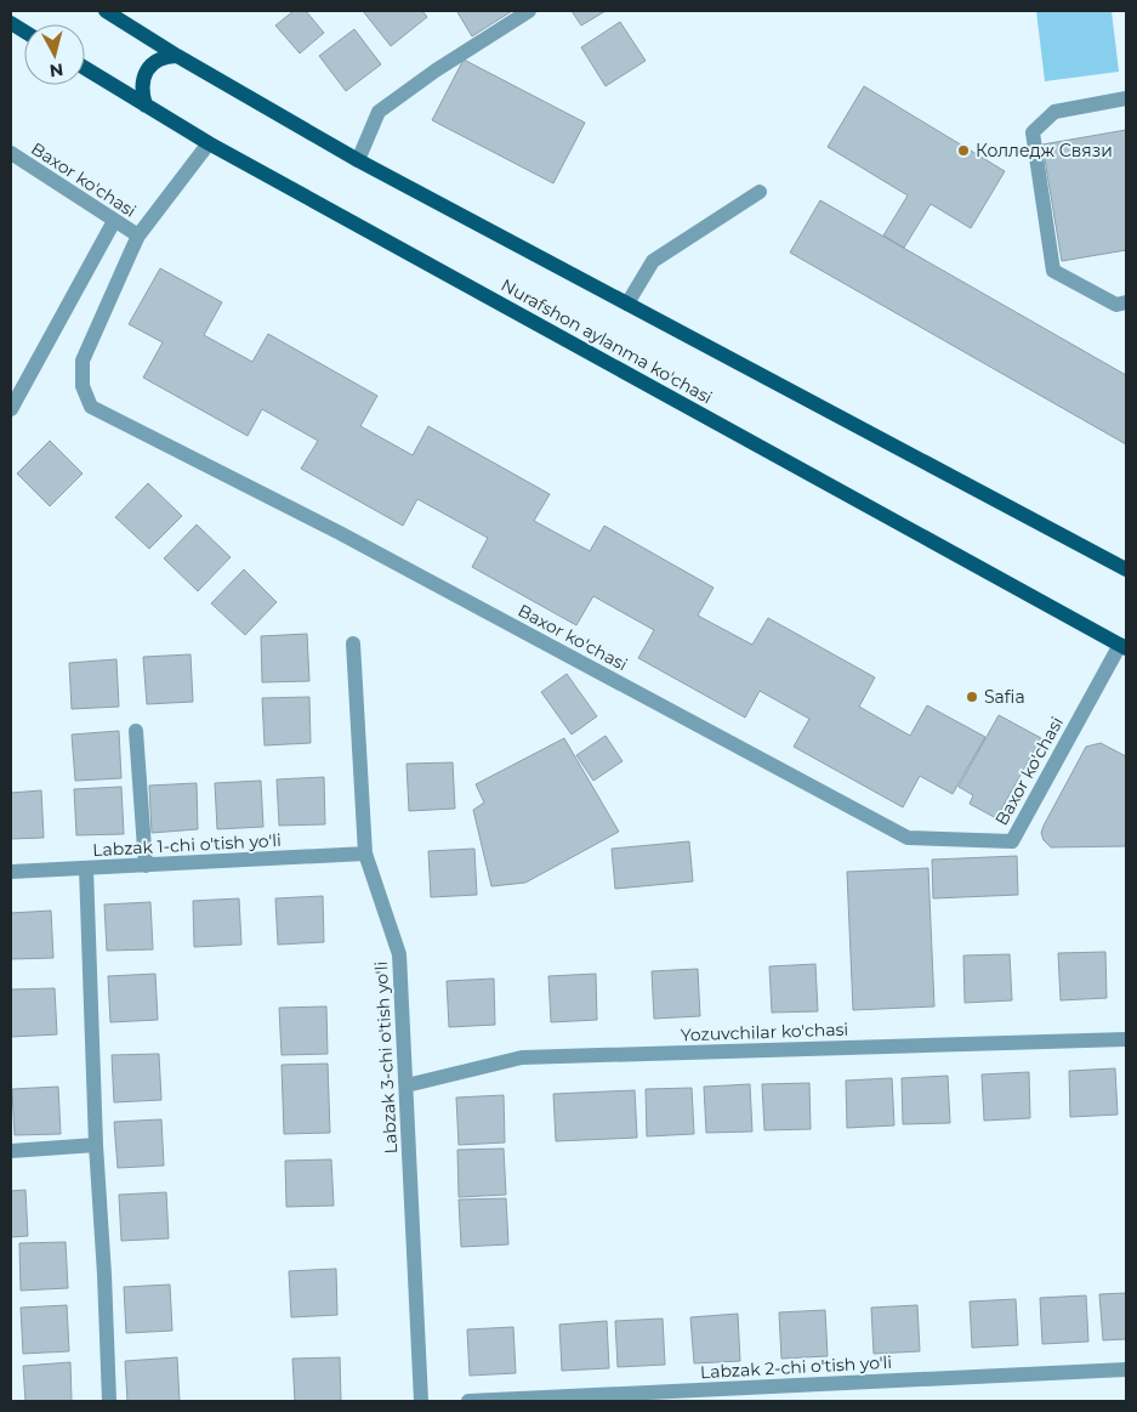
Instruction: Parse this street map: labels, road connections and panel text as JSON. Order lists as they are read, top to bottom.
{
  "streets": {
    "main road": ["Nurafshon aylanma ko'chasi"],
    "street": [
      "Baxor ko'chasi",
      "Labzak 1-chi o'tish yo'li",
      "Yozuvchilar ko'chasi",
      "Labzak 3-chi o'tish yo'li",
      "Labzak 2-chi o'tish yo'li"
    ]
  },
  "crossings": [
    ["Baxor ko'chasi", "Nurafshon aylanma ko'chasi"],
    ["Labzak 1-chi o'tish yo'li", "Labzak 3-chi o'tish yo'li"],
    ["Yozuvchilar ko'chasi", "Labzak 3-chi o'tish yo'li"]
  ],
  "places": ["Колледж Связи", "Safia"],
  "north": "bottom"
}
